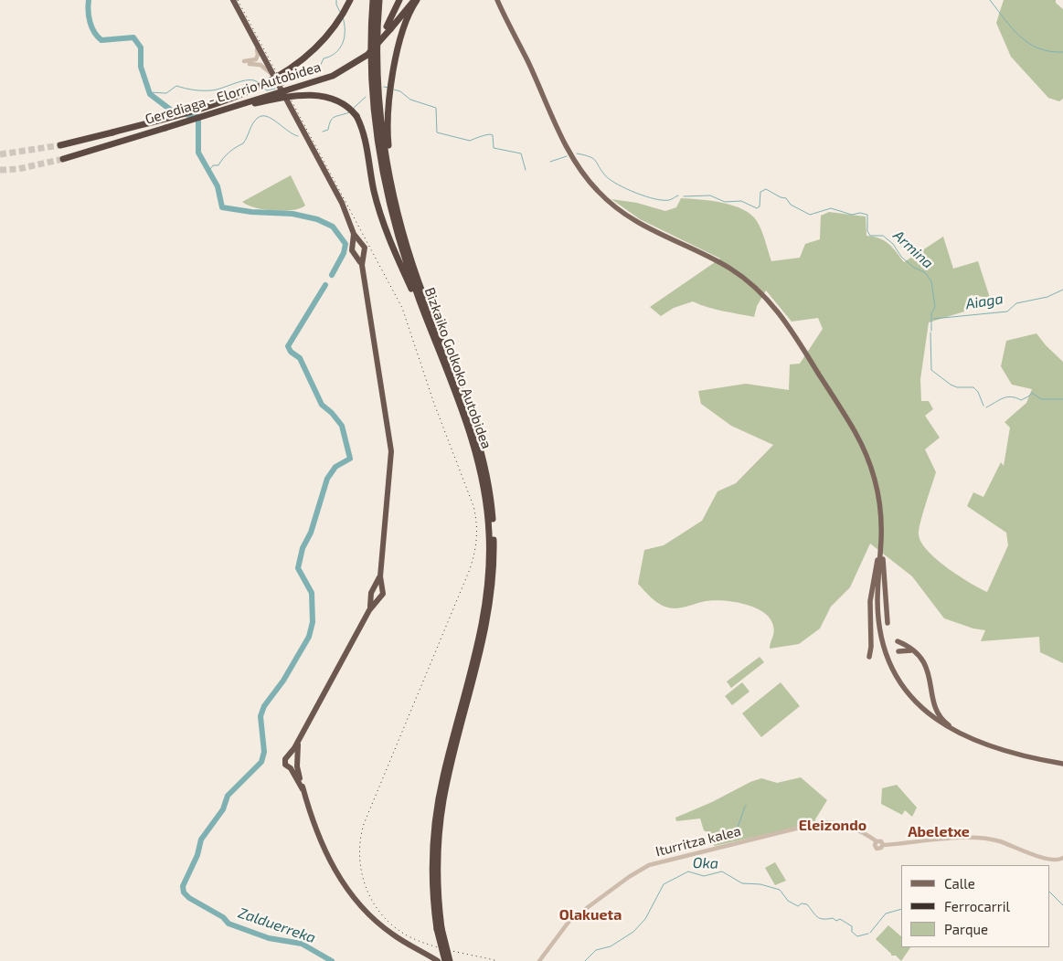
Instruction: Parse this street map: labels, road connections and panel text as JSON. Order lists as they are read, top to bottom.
{
  "streets": {
    "highway": ["Gerediaga - Elorrio Autobidea", "Bizkaiko Golkoko Autobidea"],
    "street": ["Iturritza kalea"]
  },
  "districts": ["Eleizondo", "Abeletxe", "Olakueta"],
  "water": [
    "Armina",
    "Aiaga",
    "Oka",
    "Zalduerreka"
  ],
  "legend": ["Calle", "Ferrocarril", "Parque"]
}
